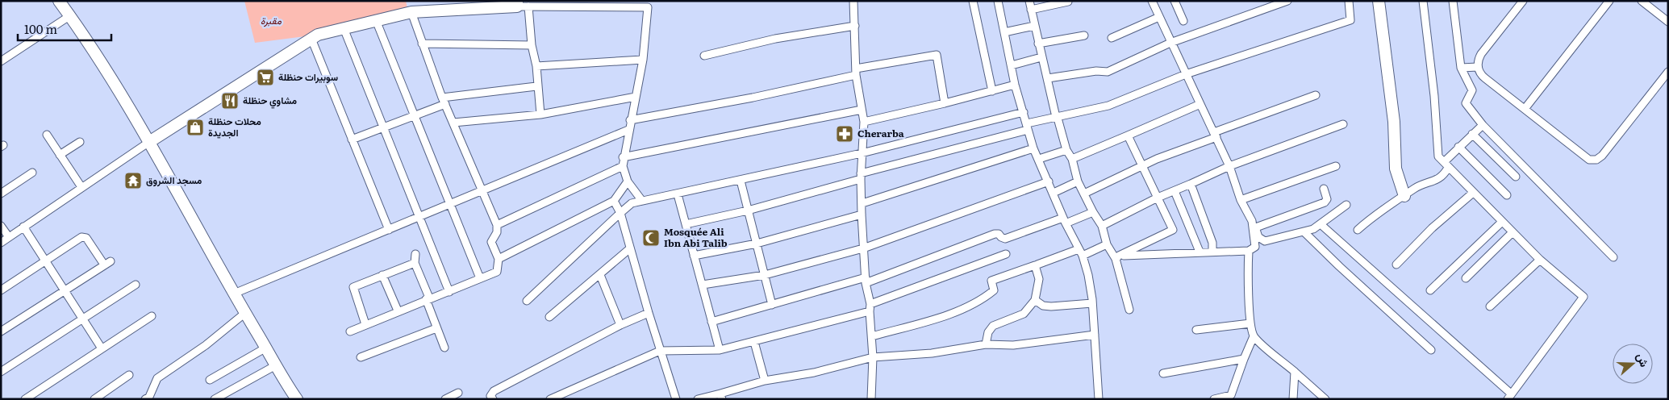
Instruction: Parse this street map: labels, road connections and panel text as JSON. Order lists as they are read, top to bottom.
{
  "parks": ["مقبرة"],
  "places": {
    "supermarket": ["سوبيرات حنظلة"],
    "restaurant": ["مشاوي حنظلة"],
    "shop": ["محلات حنظلة الجديدة"],
    "pharmacy": ["Cherarba"],
    "temple": ["مسجد الشروق"],
    "mosque": ["Mosquée Ali Ibn Abi Talib"]
  },
  "scale_bar": "100 m",
  "north": "right"
}
